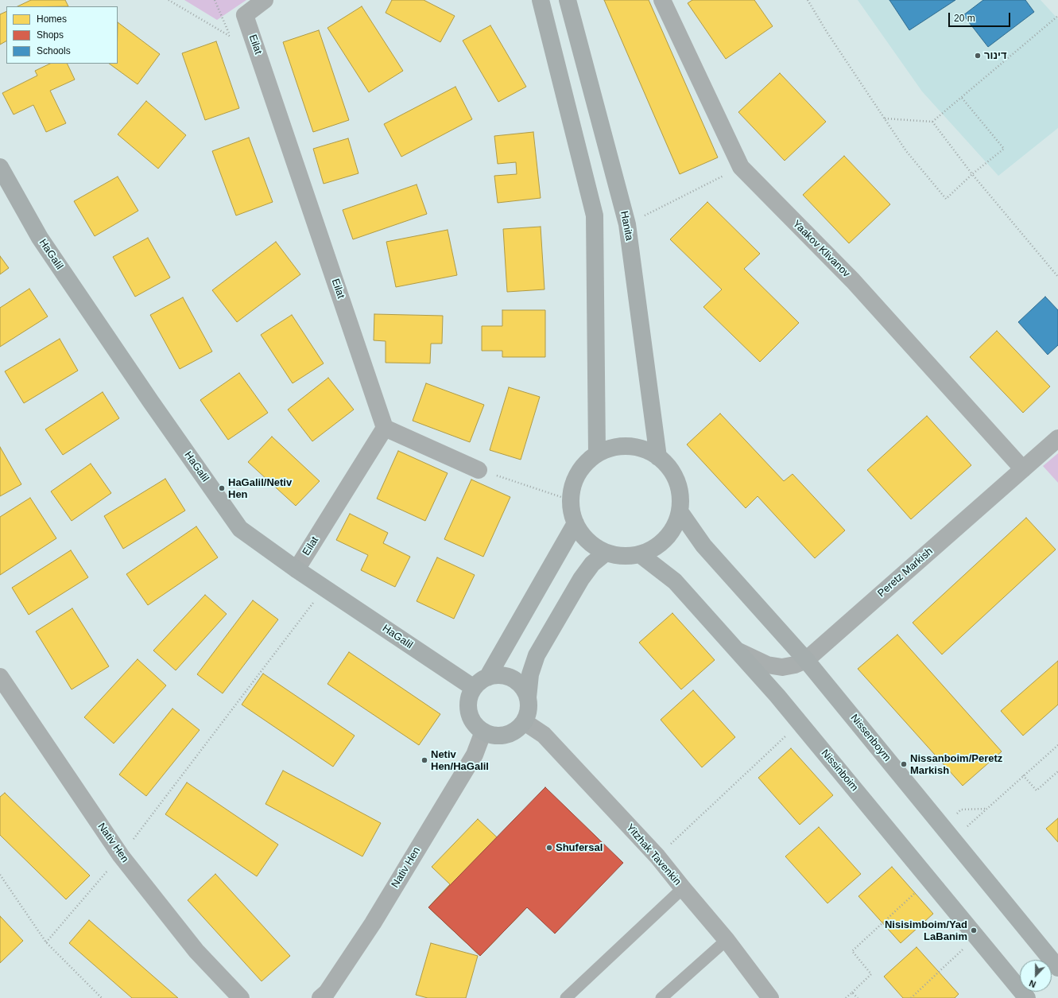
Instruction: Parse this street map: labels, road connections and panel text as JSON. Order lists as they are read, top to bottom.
{
  "streets": {
    "street": [
      "Eilat",
      "Hanita",
      "Yaakov Klivanov",
      "HaGalil",
      "Peretz Markish",
      "Nissenboym",
      "Nissinboim",
      "Nativ Hen",
      "Yitzhak Tavenkin"
    ]
  },
  "crossings": [
    ["Eilat", "HaGalil"],
    ["Hanita", "Nissenboym"],
    ["Hanita", "Nissinboim"],
    ["Yaakov Klivanov", "Peretz Markish"],
    ["HaGalil", "Nativ Hen"],
    ["HaGalil", "Yitzhak Tavenkin"],
    ["Peretz Markish", "Nissenboym"],
    ["Peretz Markish", "Nissinboim"],
    ["Nissenboym", "Nissinboim"],
    ["Nativ Hen", "Yitzhak Tavenkin"]
  ],
  "places": [
    "דינור",
    "HaGalil/Netiv Hen",
    "Netiv Hen/HaGalil",
    "Nissanboim/Peretz Markish",
    "Shufersal",
    "Nisisimboim/Yad LaBanim"
  ],
  "legend": ["Homes", "Shops", "Schools"],
  "scale_bar": "20 m",
  "north": "bottom"
}
